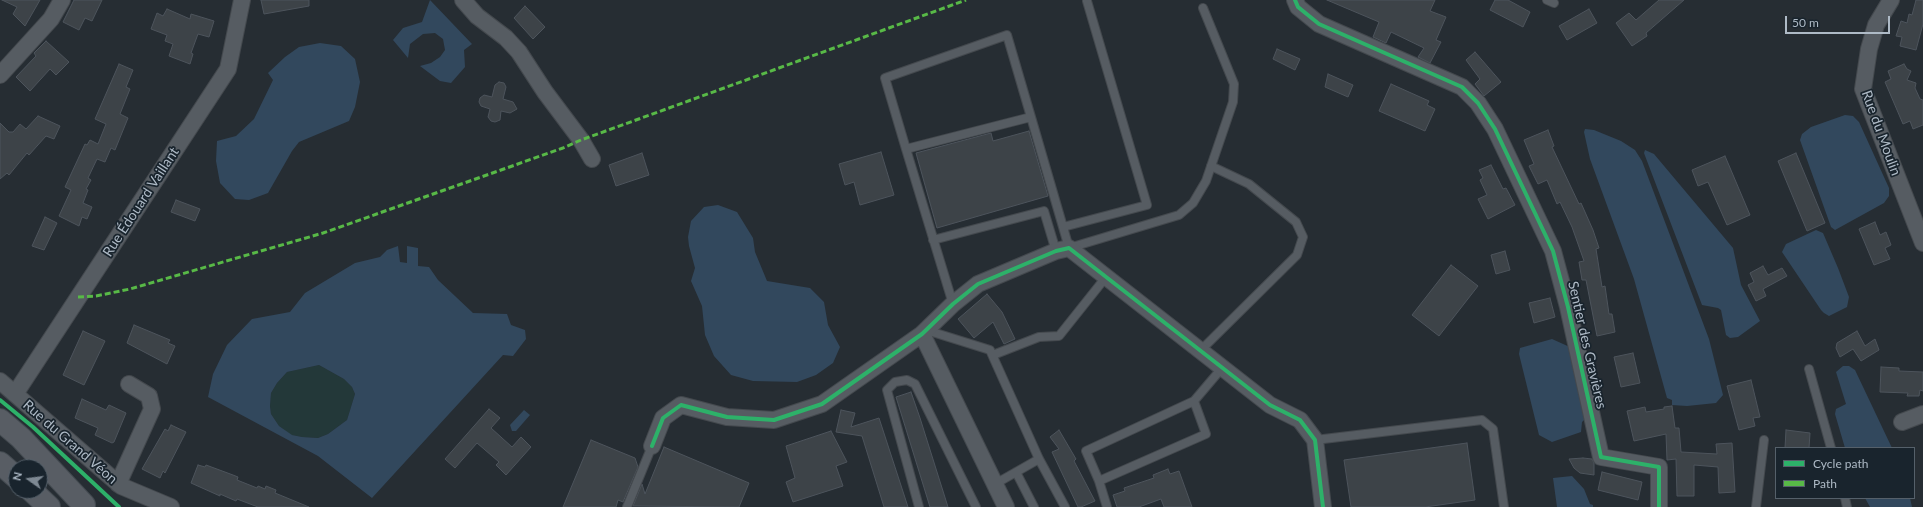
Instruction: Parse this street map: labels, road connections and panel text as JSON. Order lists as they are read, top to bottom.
{
  "streets": {
    "street": [
      "Rue du Moulin",
      "Rue Édouard Vaillant",
      "Sentier des Gravières",
      "Rue du Grand Véon"
    ]
  },
  "crossings": [
    ["Rue Édouard Vaillant", "Rue du Grand Véon"]
  ],
  "legend": ["Cycle path", "Path"],
  "scale_bar": "50 m",
  "north": "left"
}
